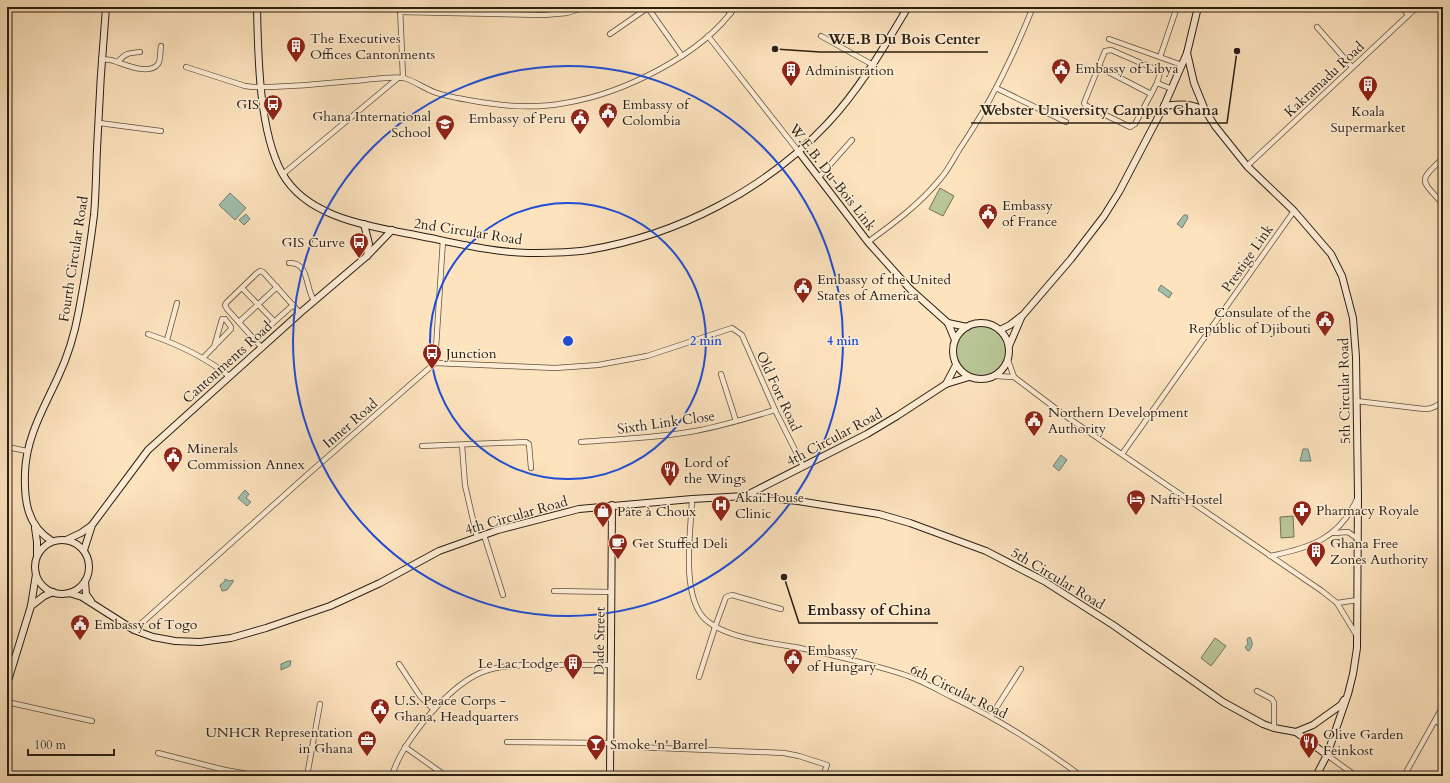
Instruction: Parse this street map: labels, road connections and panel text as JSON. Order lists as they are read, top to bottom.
{
  "streets": {
    "street": [
      "Kakramadu Road",
      "W.E.B. Du-Bois Link",
      "2nd Circular Road",
      "Prestige Link",
      "Fourth Circular Road",
      "Cantonments Road",
      "Old Fort Road",
      "5th Circular Road",
      "Sixth Link Close",
      "Inner Road",
      "4th Circular Road",
      "Dade Street",
      "6th Circular Road"
    ]
  },
  "crossings": [
    ["Kakramadu Road", "5th Circular Road"],
    ["W.E.B. Du-Bois Link", "2nd Circular Road"],
    ["W.E.B. Du-Bois Link", "4th Circular Road"],
    ["2nd Circular Road", "Cantonments Road"],
    ["Prestige Link", "5th Circular Road"],
    ["Fourth Circular Road", "4th Circular Road"],
    ["Old Fort Road", "Sixth Link Close"],
    ["Old Fort Road", "Inner Road"],
    ["Old Fort Road", "4th Circular Road"],
    ["5th Circular Road", "4th Circular Road"],
    ["Inner Road", "4th Circular Road"],
    ["4th Circular Road", "Dade Street"],
    ["4th Circular Road", "6th Circular Road"]
  ],
  "places": {
    "other": ["W.E.B Du Bois Center", "Webster University Campus Ghana", "Embassy of China"],
    "building": [
      "The Executives Offices Cantonments",
      "Administration",
      "Koala Supermarket",
      "Ghana Free Zones Authority",
      "Le Lac Lodge"
    ],
    "public building": [
      "Embassy of Libya",
      "Embassy of Colombia",
      "Embassy of Peru",
      "Embassy of France",
      "Embassy of the United States of America",
      "Consulate of the Republic of Djibouti",
      "Northern Development Authority",
      "Minerals Commission Annex",
      "Embassy of Togo",
      "Embassy of Hungary",
      "U.S. Peace Corps - Ghana, Headquarters"
    ],
    "bus stop": ["GIS", "GIS Curve", "Junction"],
    "school or university": ["Ghana International School"],
    "restaurant": ["Lord of the Wings", "Olive Garden Feinkost"],
    "hotel": ["Nafti Hostel"],
    "hospital": ["Akai House Clinic"],
    "pharmacy": ["Pharmacy Royale"],
    "shop": ["Pâte à Choux"],
    "cafe": ["Get Stuffed Deli"],
    "office": ["UNHCR Representation in Ghana"],
    "bar": ["Smoke 'n' Barrel"]
  },
  "scale_bar": "100 m",
  "rings": ["2 min", "4 min"]
}
